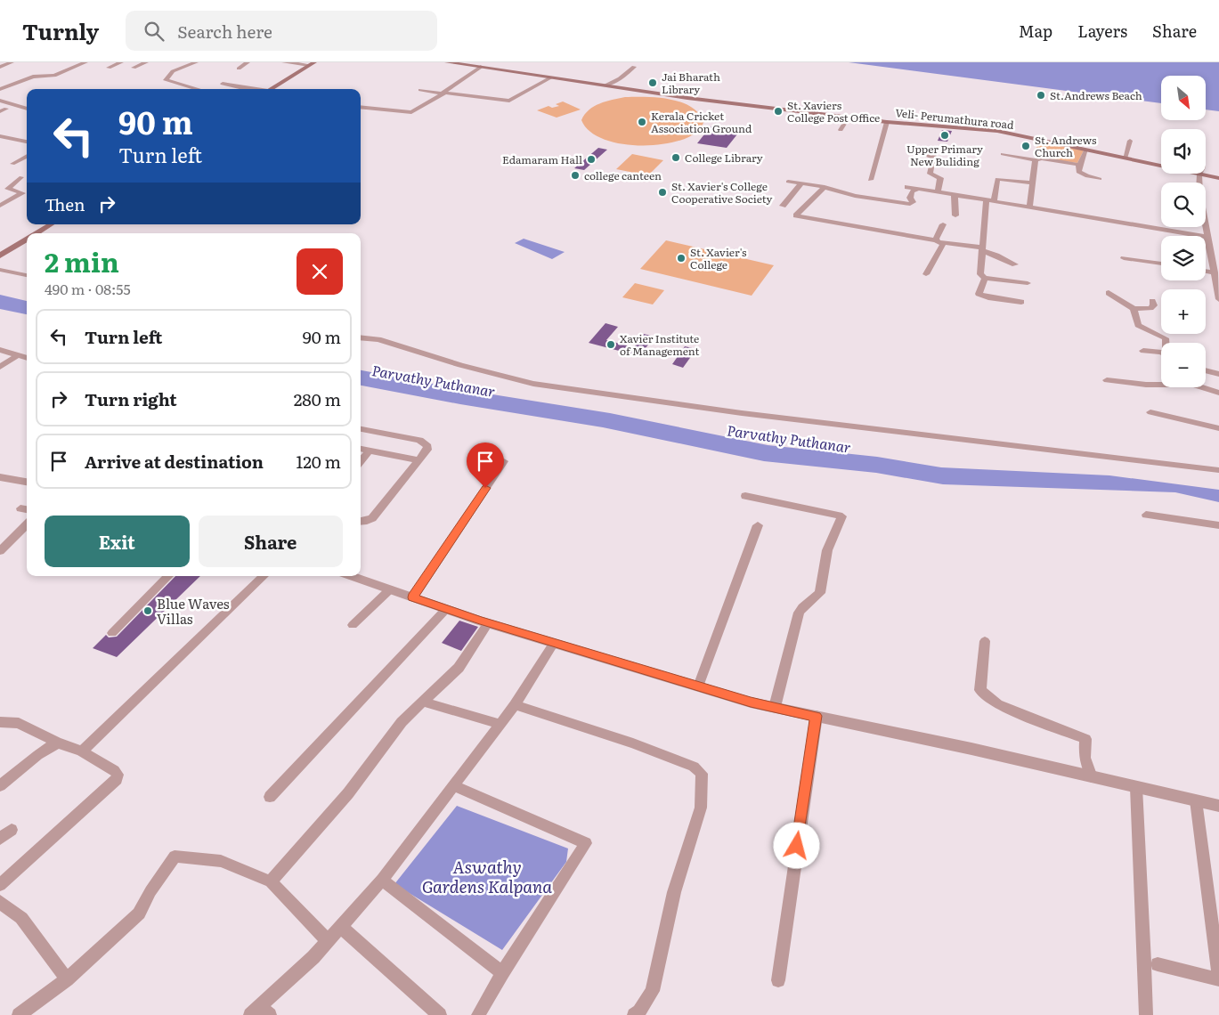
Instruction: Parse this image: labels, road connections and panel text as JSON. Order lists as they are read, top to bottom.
{
  "streets": {
    "main road": ["Veli- Perumathura road"]
  },
  "water": ["Parvathy Puthanar", "Aswathy Gardens Kalpana"],
  "places": [
    "Jai Bharath Library",
    "St.Andrews Beach",
    "St. Xaviers College Post Office",
    "Kerala Cricket Association Ground",
    "Upper Primary New Buliding",
    "St. Andrews Church",
    "College Library",
    "Edamaram Hall",
    "college canteen",
    "St. Xavier's College Cooperative Society",
    "St. Xavier's College",
    "Xavier Institute of Management",
    "Blue Waves Villas"
  ],
  "north": "bottom right",
  "page": {
    "header": "Turnly",
    "search": "Search here",
    "nav": ["Map", "Layers", "Share"],
    "map_buttons": ["+", "−"],
    "turn": ["90 m", "Turn left"],
    "then": "Then",
    "heading": ["2 min", "490 m · 08:55"],
    "list": [
      {
        "name": "Turn left",
        "value": "90 m"
      },
      {
        "name": "Turn right",
        "value": "280 m"
      },
      {
        "name": "Arrive at destination",
        "value": "120 m"
      }
    ],
    "buttons": ["Exit", "Share"]
  }
}
